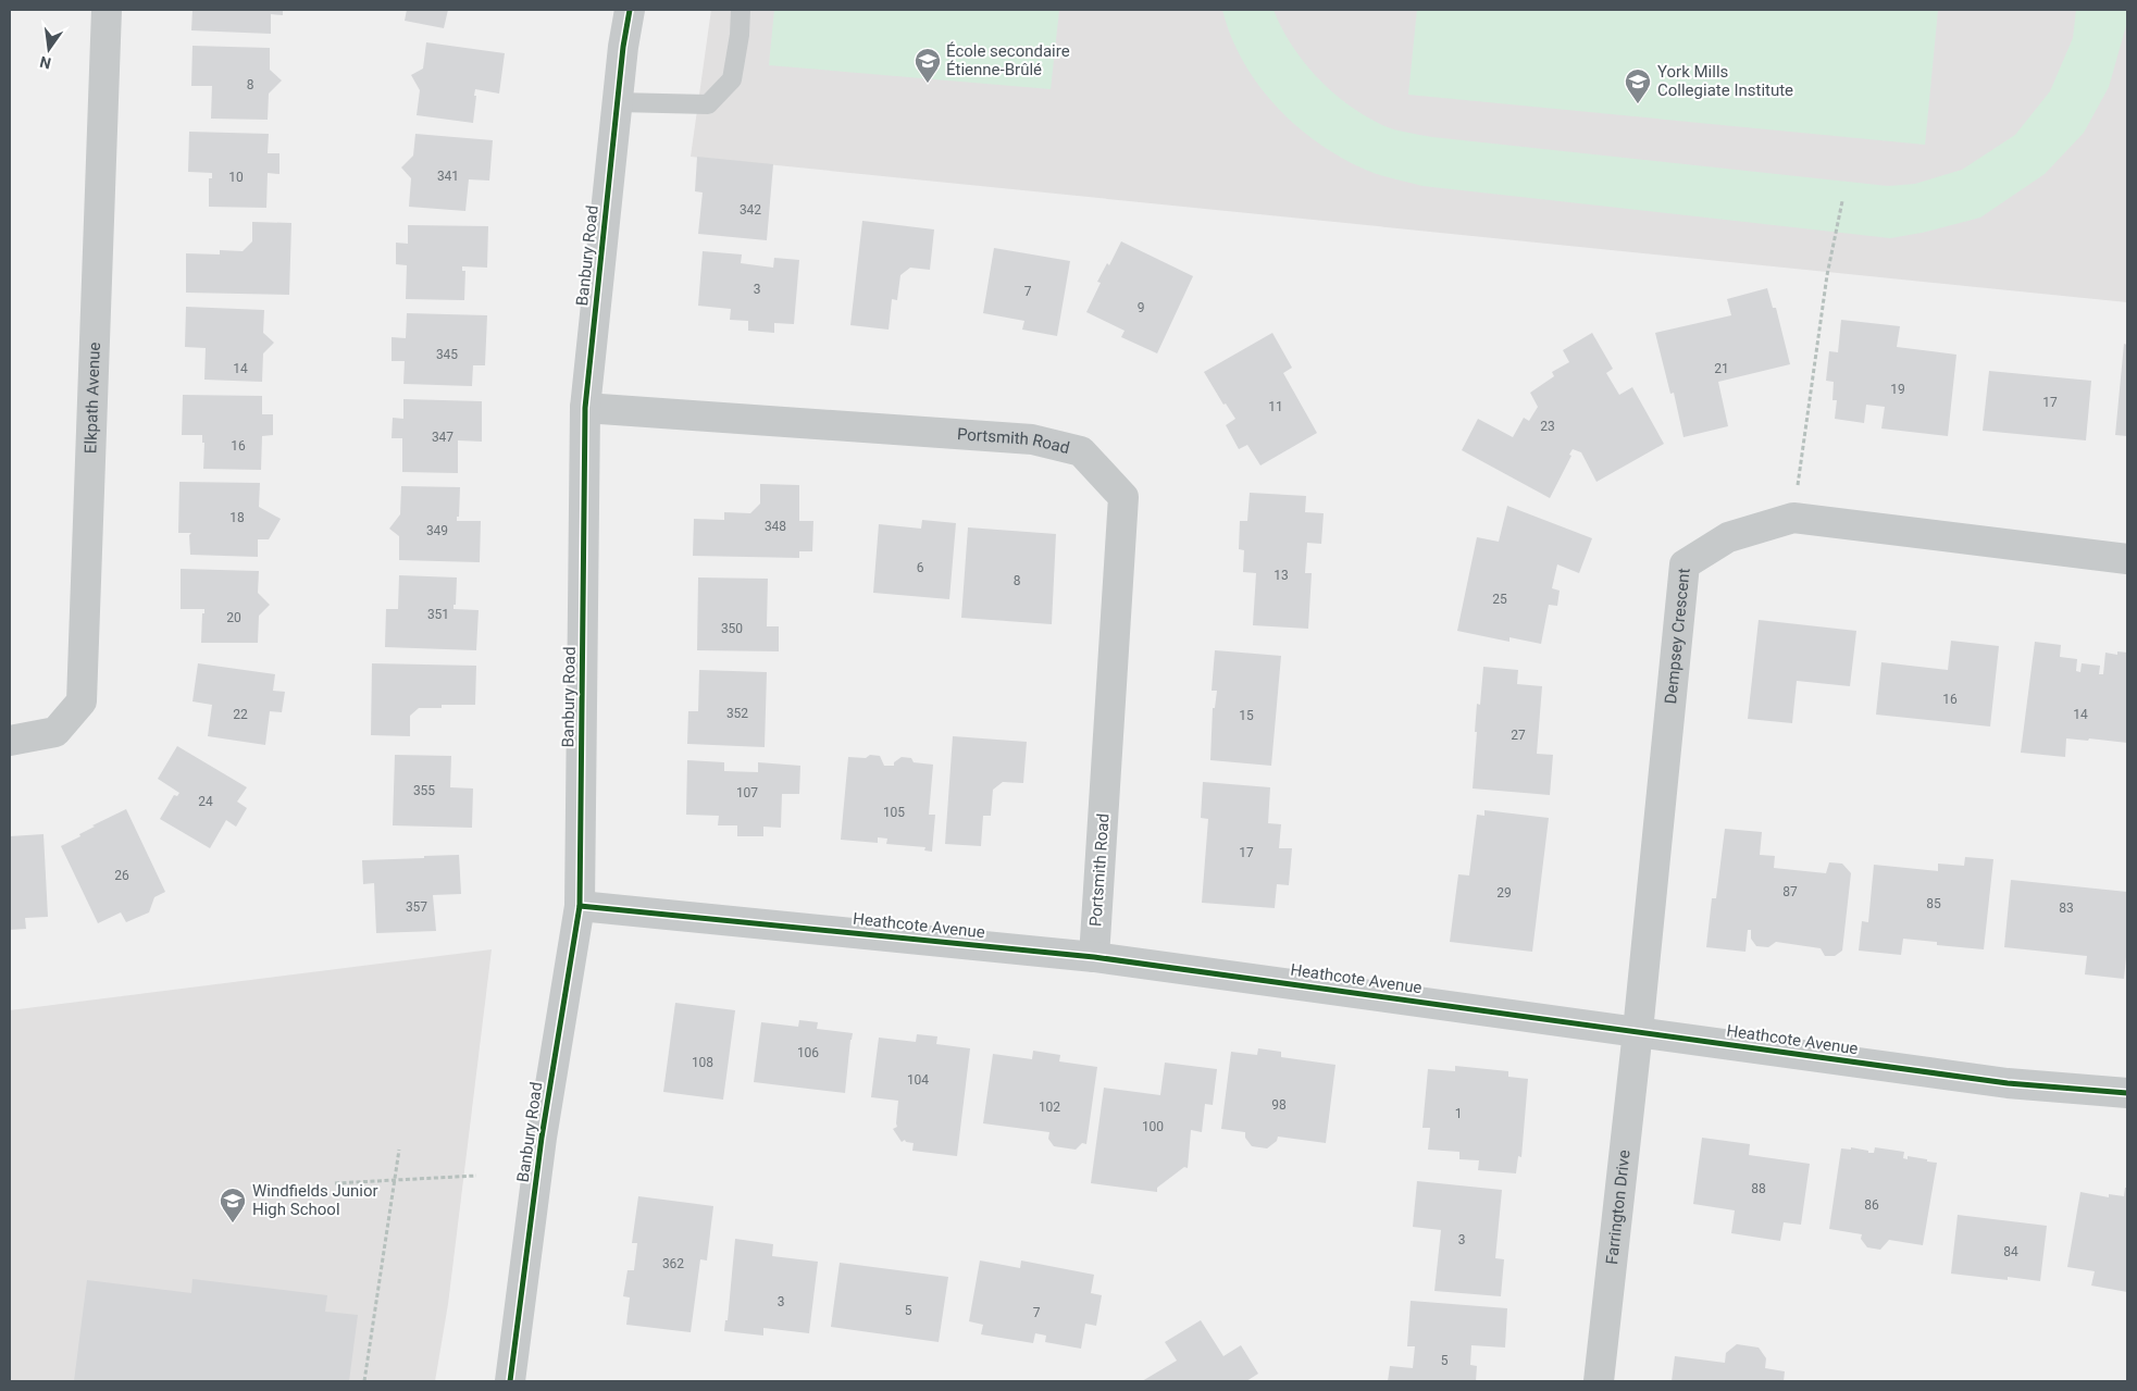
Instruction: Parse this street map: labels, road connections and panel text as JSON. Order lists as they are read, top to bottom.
{
  "streets": {
    "street": [
      "Banbury Road",
      "Elkpath Avenue",
      "Portsmith Road",
      "Dempsey Crescent",
      "Heathcote Avenue",
      "Farrington Drive"
    ]
  },
  "crossings": [
    ["Banbury Road", "Portsmith Road"],
    ["Banbury Road", "Heathcote Avenue"],
    ["Portsmith Road", "Heathcote Avenue"],
    ["Dempsey Crescent", "Heathcote Avenue"],
    ["Dempsey Crescent", "Farrington Drive"],
    ["Heathcote Avenue", "Farrington Drive"]
  ],
  "places": {
    "school or university": ["École secondaire Étienne-Brûlé", "York Mills Collegiate Institute", "Windfields Junior High School"]
  },
  "house_numbers": [
    "8",
    "341",
    "10",
    "342",
    "3",
    "7",
    "9",
    "345",
    "14",
    "21",
    "19",
    "17",
    "11",
    "23",
    "347",
    "16",
    "18",
    "348",
    "349",
    "6",
    "13",
    "8",
    "25",
    "351",
    "20",
    "350",
    "16",
    "352",
    "22",
    "14",
    "15",
    "27",
    "355",
    "107",
    "24",
    "105",
    "17",
    "26",
    "87",
    "29",
    "85",
    "357",
    "83",
    "106",
    "108",
    "104",
    "98",
    "102",
    "1",
    "100",
    "88",
    "86",
    "3",
    "84",
    "362",
    "3",
    "5",
    "7",
    "5"
  ],
  "north": "bottom"
}
